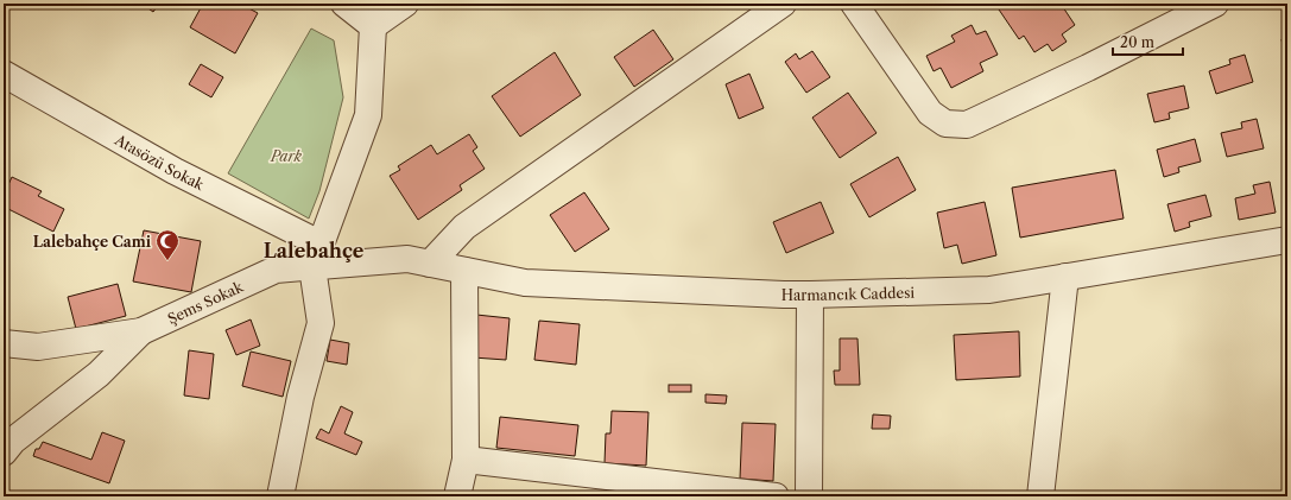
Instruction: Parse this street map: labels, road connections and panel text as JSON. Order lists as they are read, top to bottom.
{
  "streets": {
    "street": ["Atasözü Sokak", "Harmancık Caddesi", "Şems Sokak"]
  },
  "crossings": [
    ["Atasözü Sokak", "Şems Sokak"],
    ["Harmancık Caddesi", "Şems Sokak"]
  ],
  "districts": ["Lalebahçe"],
  "parks": ["Park"],
  "places": {
    "mosque": ["Lalebahçe Cami"]
  },
  "scale_bar": "20 m"
}
